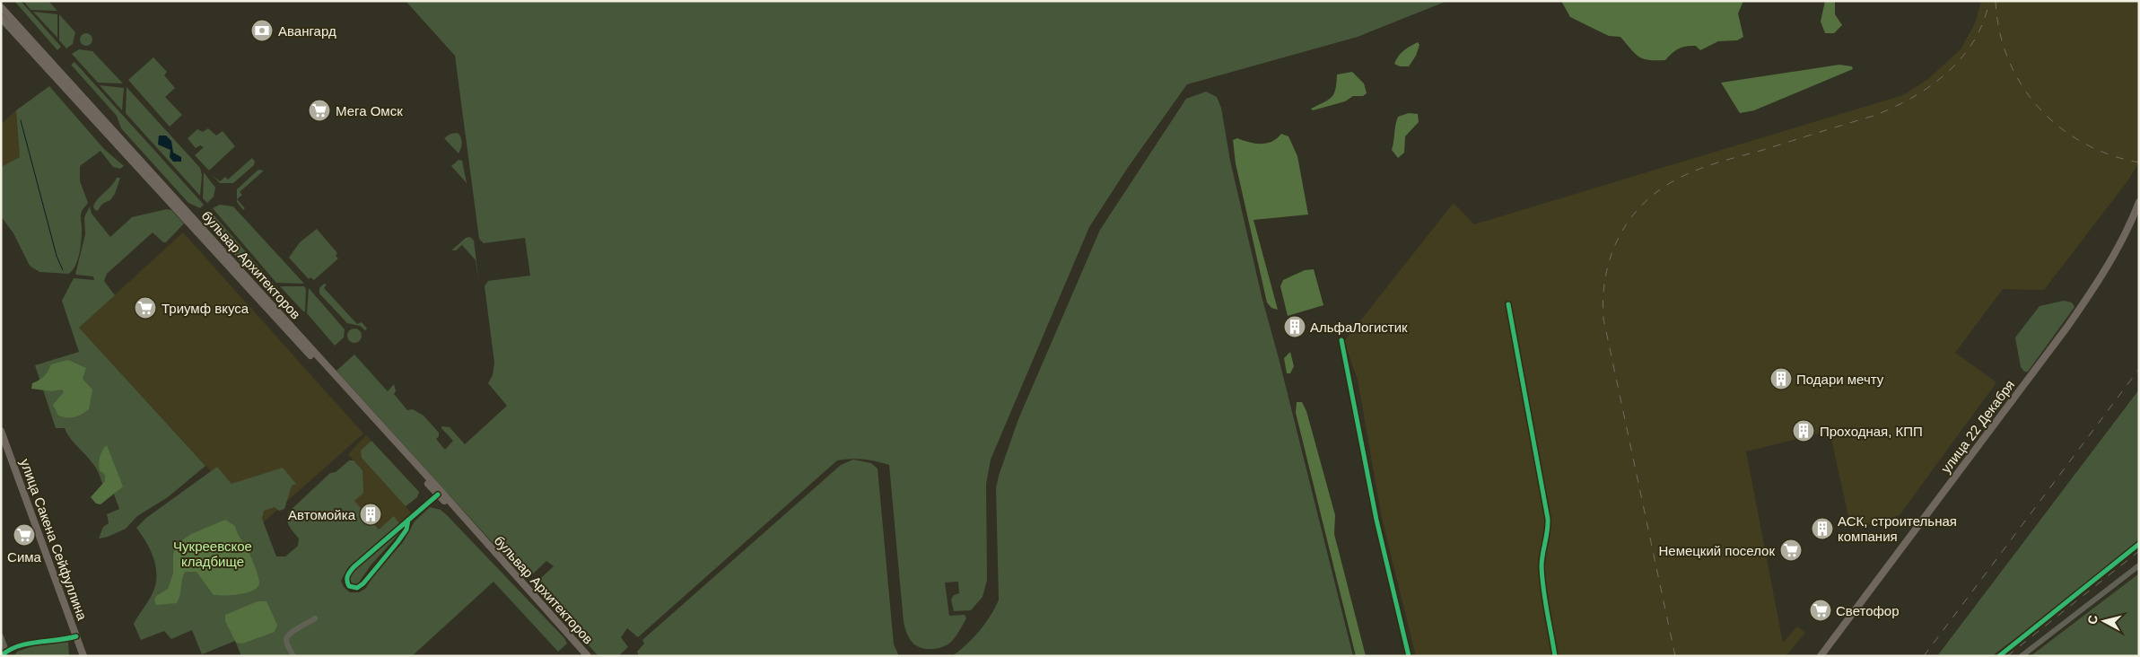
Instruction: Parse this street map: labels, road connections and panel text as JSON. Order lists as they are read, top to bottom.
{
  "streets": {
    "main road": ["бульвар Архитекторов", "улица 22 Декабря", "улица Сакена Сейфуллина"]
  },
  "parks": ["Чукреевское кладбище"],
  "places": {
    "bank": ["Авангард"],
    "supermarket": [
      "Мега Омск",
      "Триумф вкуса",
      "Сима",
      "Немецкий поселок",
      "Светофор"
    ],
    "building": [
      "АльфаЛогистик",
      "Подари мечту",
      "Проходная, КПП",
      "Автомойка",
      "АСК, строительная компания"
    ]
  },
  "north": "left"
}
